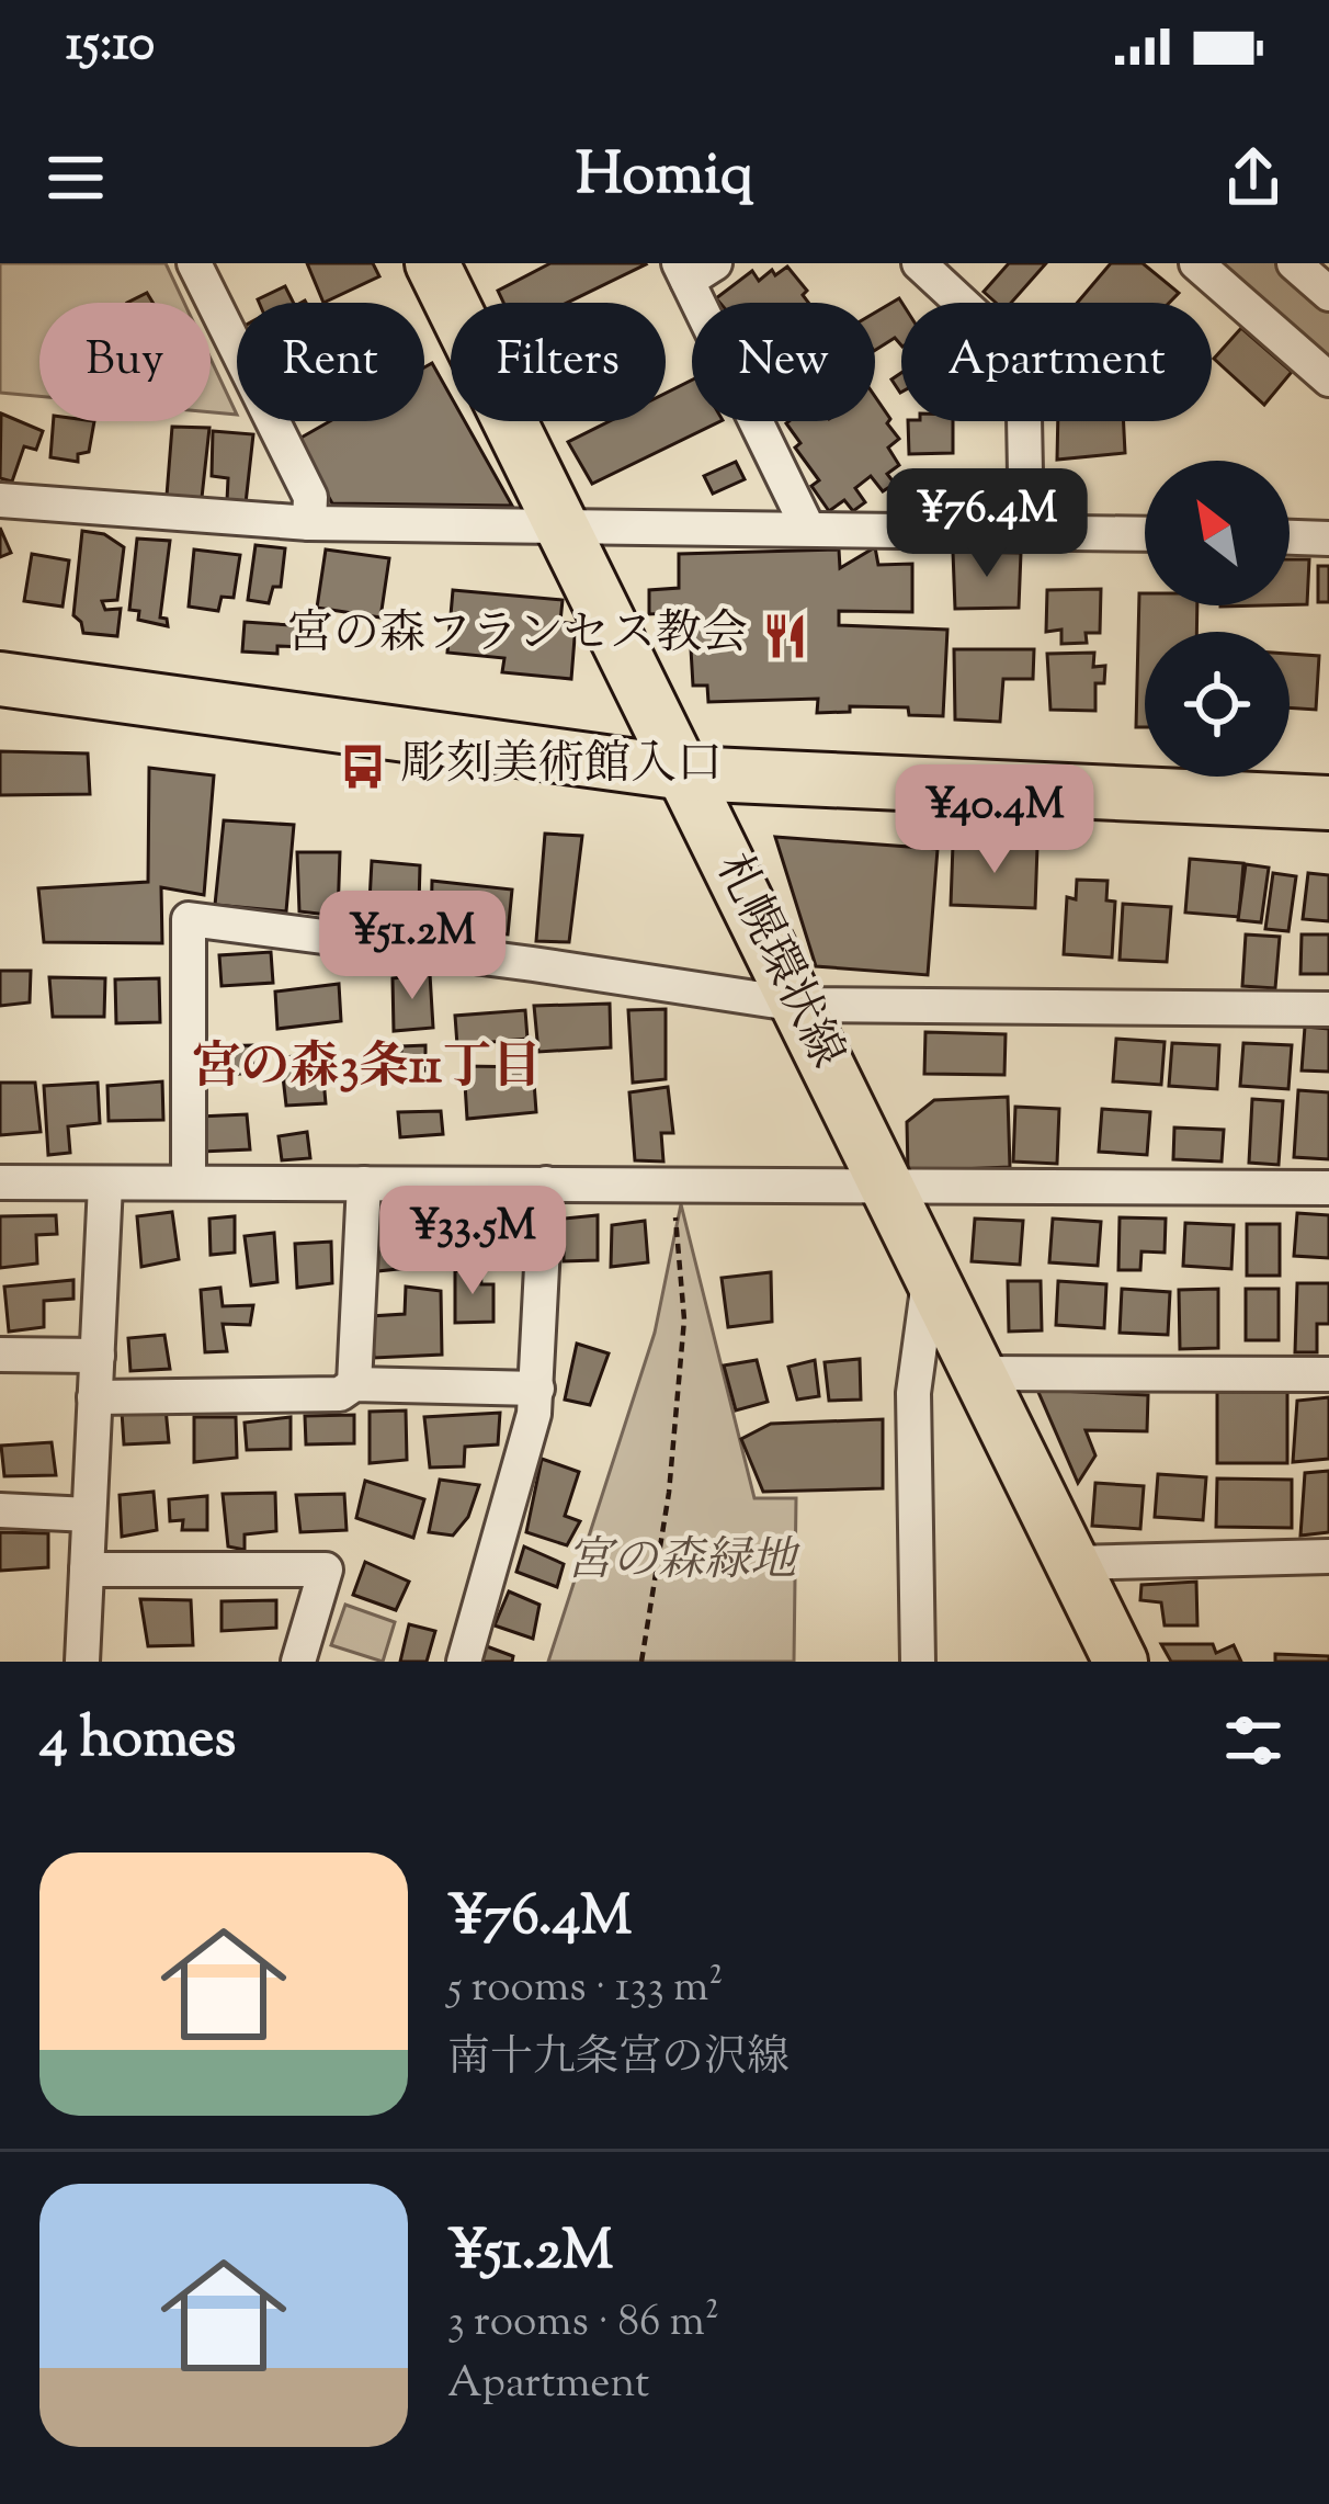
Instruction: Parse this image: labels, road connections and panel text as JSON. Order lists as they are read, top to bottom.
{
  "streets": {
    "main road": ["札幌環状線"]
  },
  "districts": ["宮の森3条11丁目"],
  "parks": ["宮の森緑地"],
  "places": {
    "restaurant": ["宮の森フランセス教会"],
    "bus stop": ["彫刻美術館入口"]
  },
  "north": "top left",
  "page": {
    "status": "15:10",
    "header": "Homiq",
    "chip": [
      "Buy",
      "Rent",
      "Filters",
      "New",
      "Apartment"
    ],
    "price": [
      "¥76.4M",
      "¥40.4M",
      "¥51.2M",
      "¥33.5M"
    ],
    "heading": "4 homes",
    "list": [
      {
        "name": "¥76.4M",
        "note": "5 rooms · 133 m² · 南十九条宮の沢線"
      },
      {
        "name": "¥51.2M",
        "note": "3 rooms · 86 m² · Apartment"
      }
    ]
  }
}
